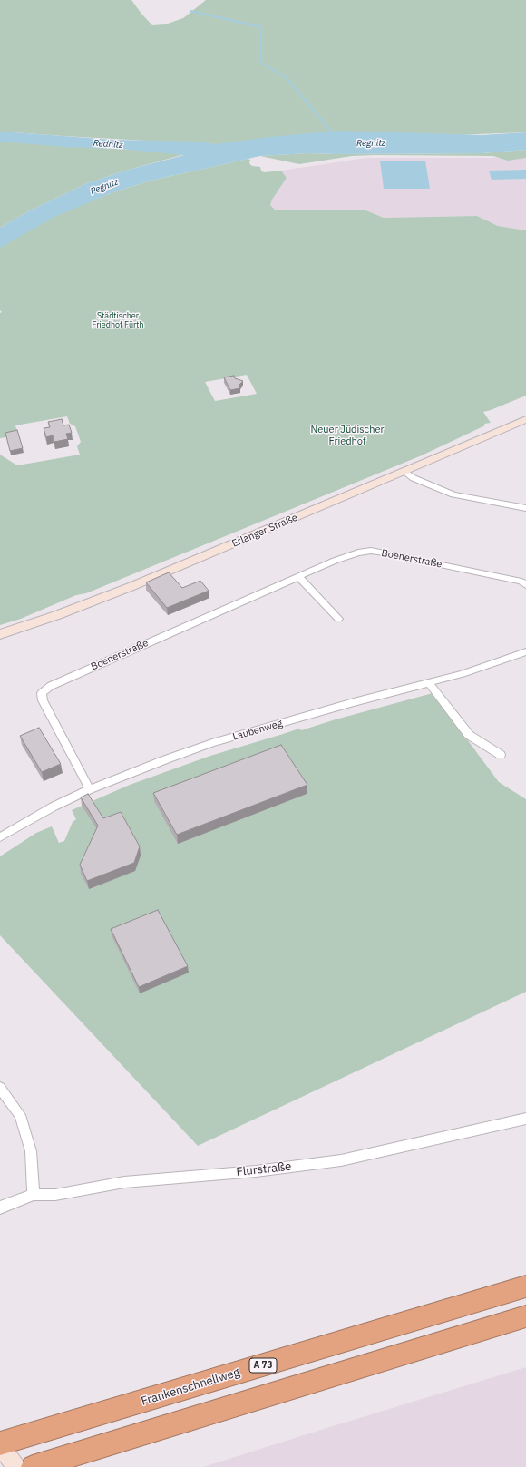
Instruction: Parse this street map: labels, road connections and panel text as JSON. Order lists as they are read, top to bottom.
{
  "streets": {
    "highway": ["A 73", "Frankenschnellweg"],
    "main road": ["Erlanger Straße"],
    "street": ["Boenerstraße", "Laubenweg", "Flurstraße"]
  },
  "crossings": [
    ["Boenerstraße", "Laubenweg"]
  ],
  "water": ["Regnitz", "Rednitz", "Pegnitz"],
  "parks": ["Städtischer Friedhof Fürth", "Neuer Jüdischer Friedhof"]
}
